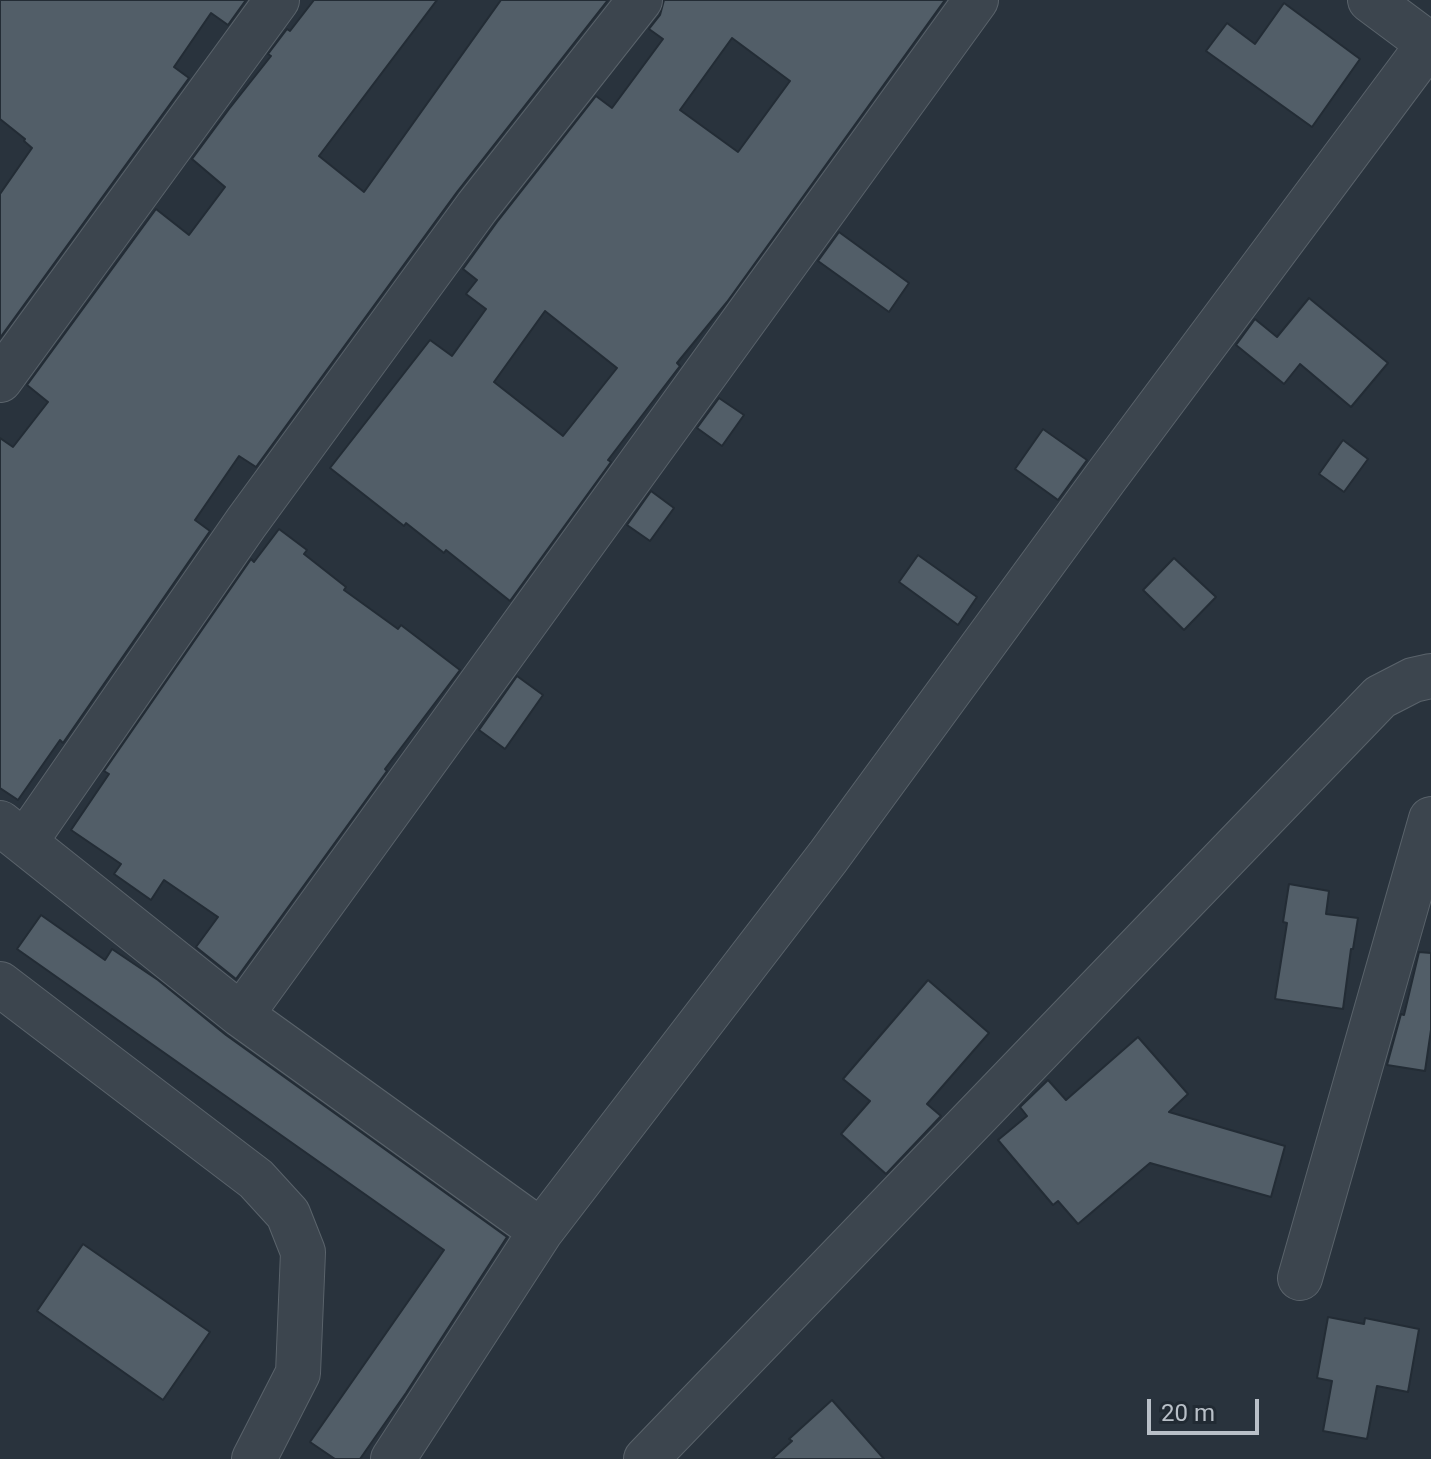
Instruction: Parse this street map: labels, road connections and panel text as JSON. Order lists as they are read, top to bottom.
{
  "scale_bar": "20 m"
}
